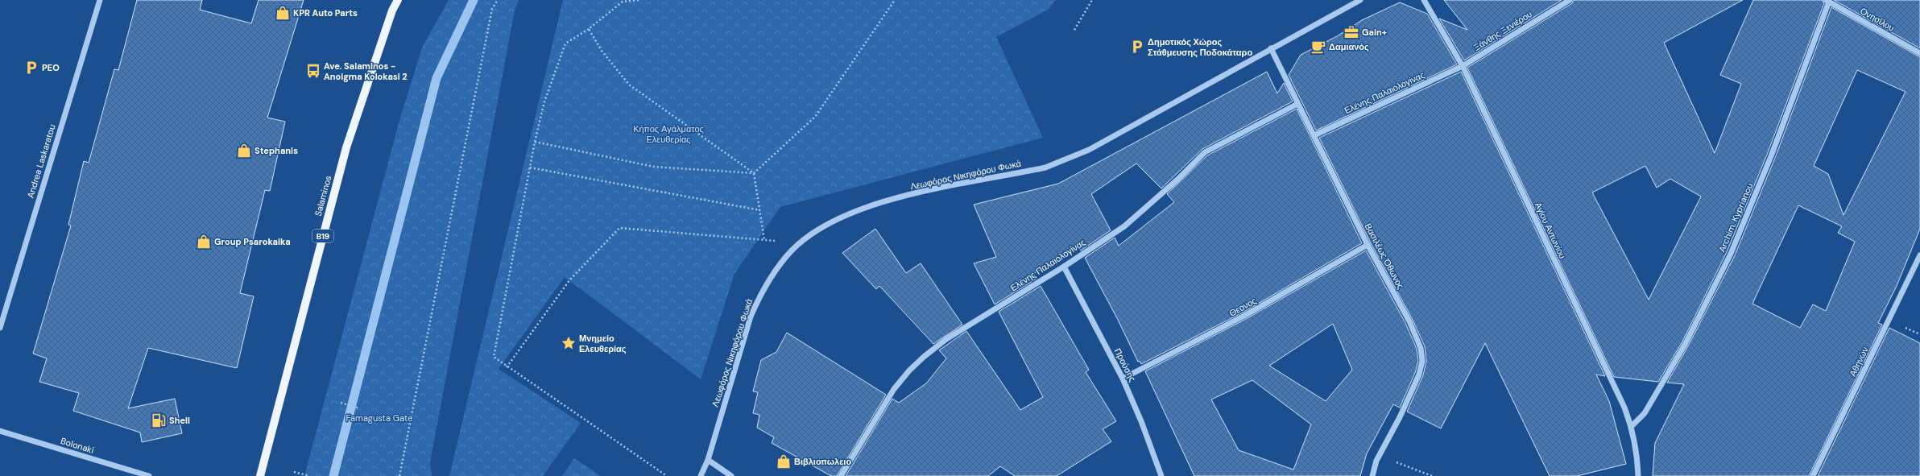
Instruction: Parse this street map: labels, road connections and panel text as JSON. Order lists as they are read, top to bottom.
{
  "streets": {
    "main road": ["Salaminos", "B19"],
    "street": [
      "Ονησίλου",
      "Ξάνθης Ξενιέρου",
      "Ελένης Παλαιολογίνας",
      "Andrea Laskaratou",
      "Λεωφόρος Νικηφόρου Φωκά",
      "Archim. Kyprianou",
      "Αγίου Αντωνίου",
      "Βασιλέως Όθωνος",
      "Θεονος",
      "Αθηνών",
      "Προύσης",
      "Bolonaki"
    ]
  },
  "crossings": [
    ["Ονησίλου", "Archim. Kyprianou"],
    ["Ξάνθης Ξενιέρου", "Ελένης Παλαιολογίνας"],
    ["Ξάνθης Ξενιέρου", "Αγίου Αντωνίου"],
    ["Ελένης Παλαιολογίνας", "Αγίου Αντωνίου"],
    ["Ελένης Παλαιολογίνας", "Βασιλέως Όθωνος"],
    ["Ελένης Παλαιολογίνας", "Προύσης"],
    ["Λεωφόρος Νικηφόρου Φωκά", "Βασιλέως Όθωνος"],
    ["Archim. Kyprianou", "Αγίου Αντωνίου"],
    ["Βασιλέως Όθωνος", "Θεονος"],
    ["Θεονος", "Προύσης"]
  ],
  "parks": ["Κήπος Αγάλματος Ελευθερίας", "Famagusta Gate"],
  "places": {
    "shop": [
      "KPR Auto Parts",
      "Stephanis",
      "Group Psarokaika",
      "Βιβλιοπωλειο"
    ],
    "office": ["Gain+"],
    "parking": ["Δημοτικός Χώρος Στάθμευσης Ποδοκάταρο", "PEO"],
    "cafe": ["Δαμιανός"],
    "bus stop": ["Ave. Salaminos - Anoigma Kolokasi 2"],
    "place": ["Μνημείο Ελευθερίας"],
    "fuel station": ["Shell"]
  }
}
